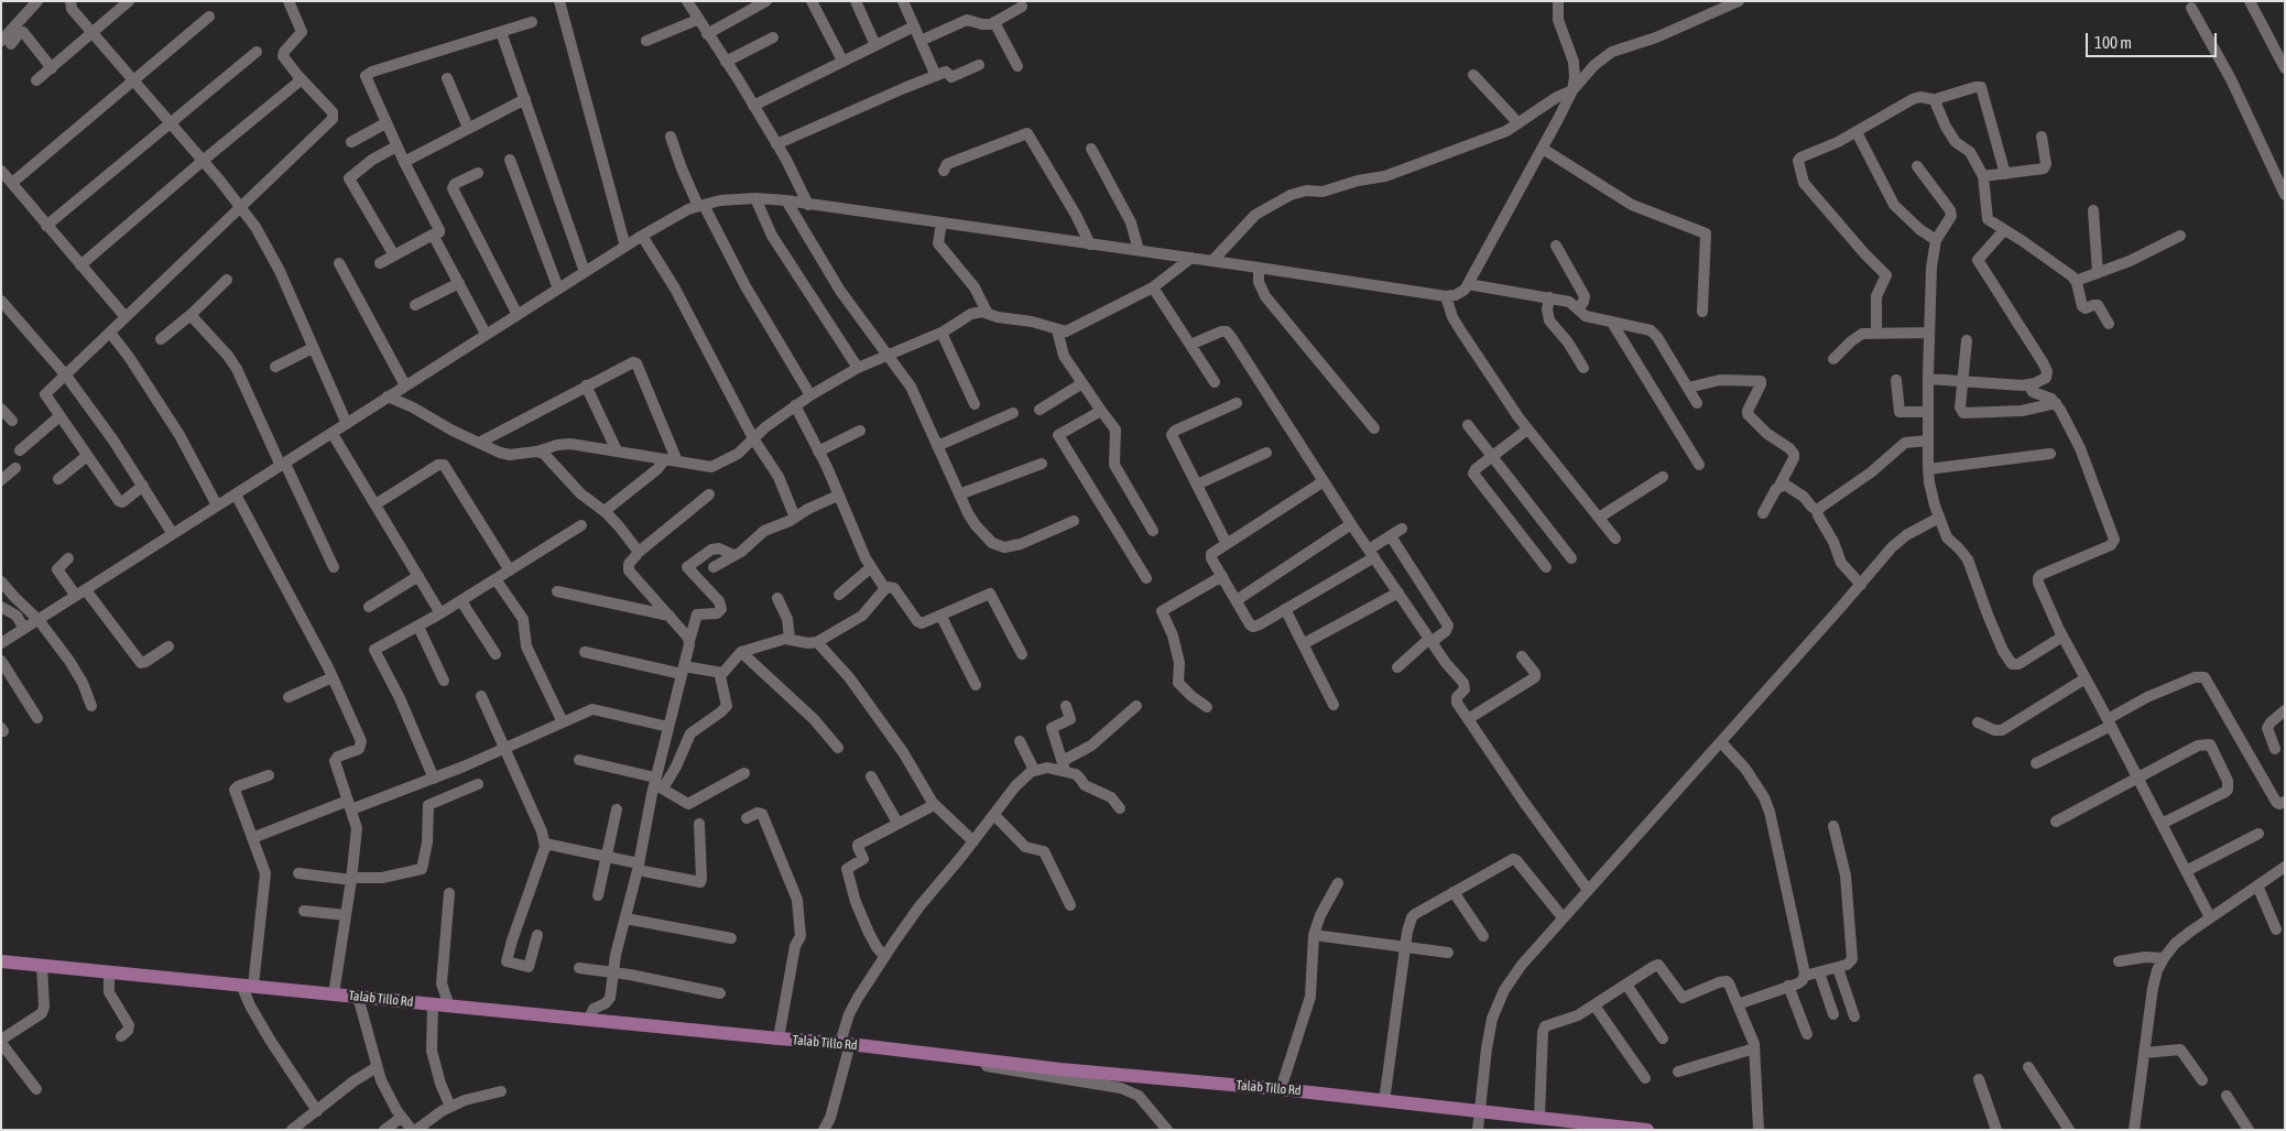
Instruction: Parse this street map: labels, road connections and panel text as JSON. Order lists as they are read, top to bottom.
{
  "streets": {
    "main road": ["Talab Tillo Rd"]
  },
  "scale_bar": "100 m"
}
